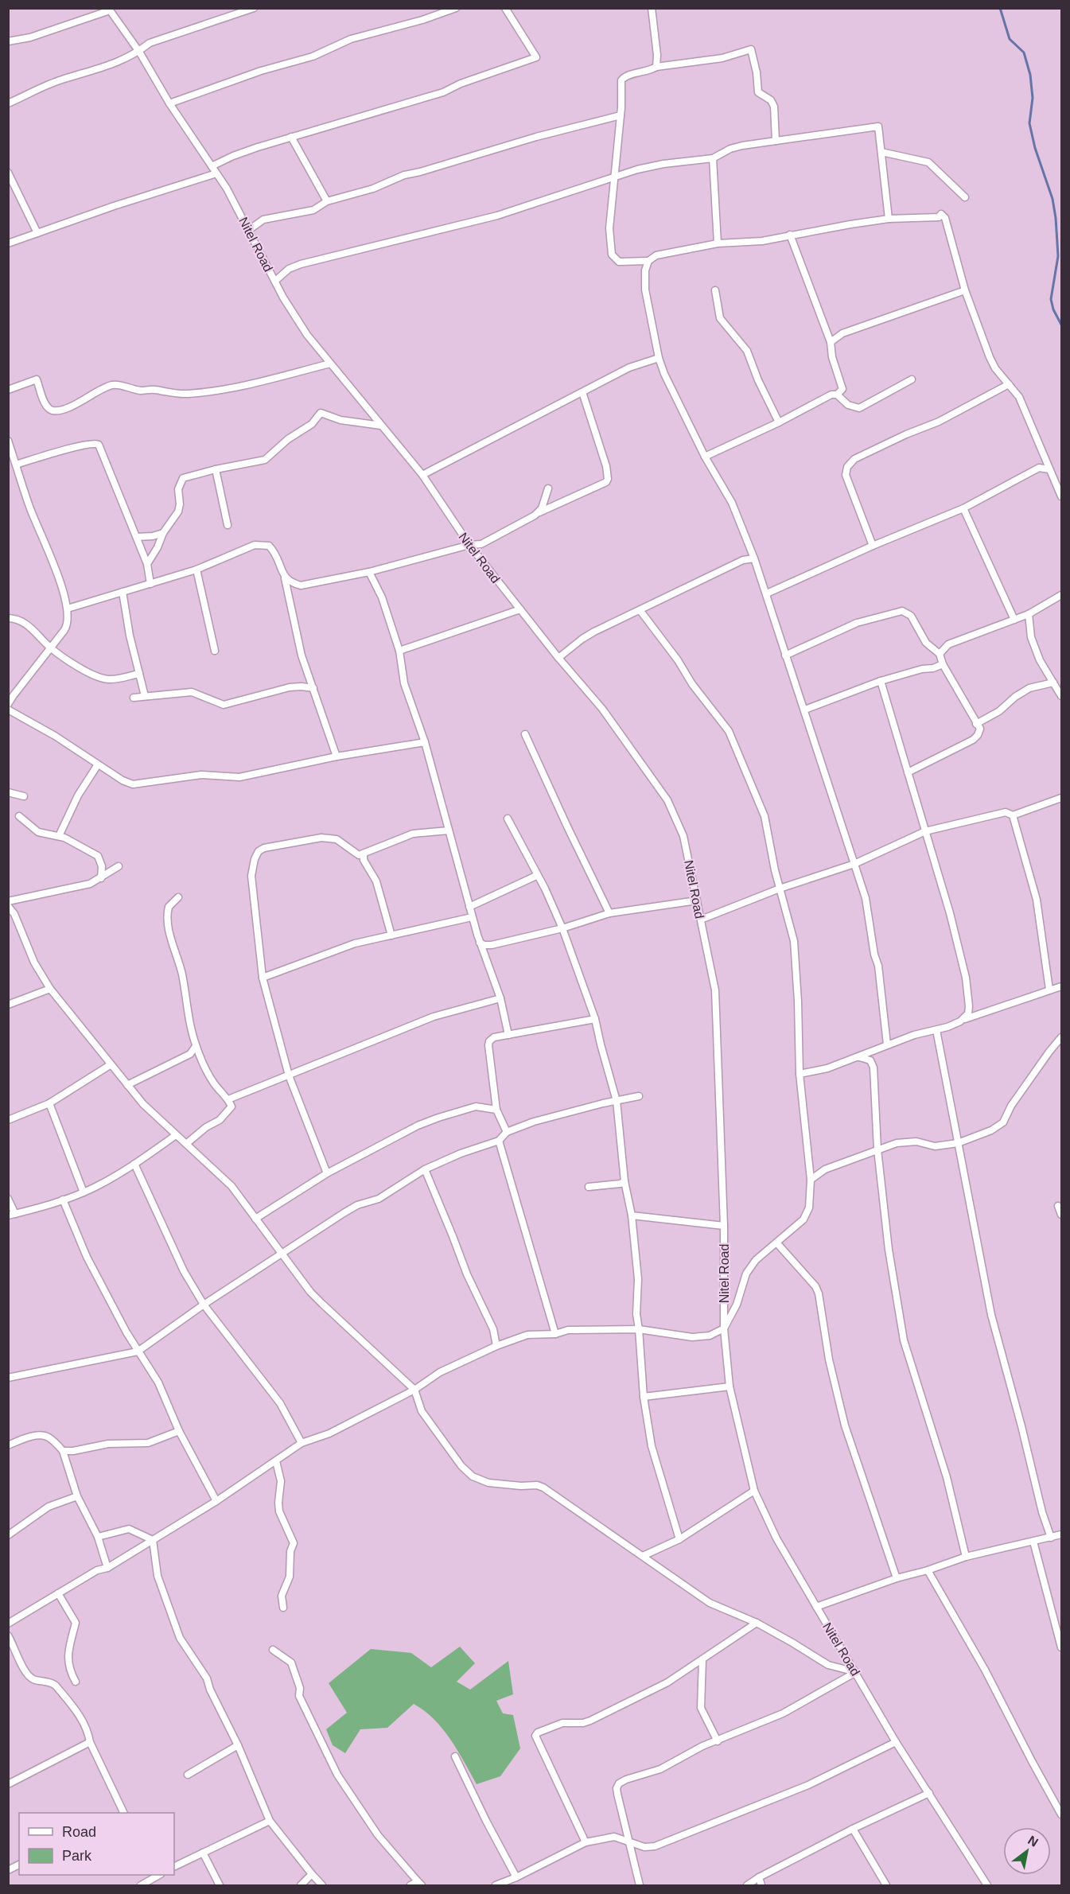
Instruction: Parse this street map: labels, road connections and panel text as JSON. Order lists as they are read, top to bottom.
{
  "streets": {
    "street": ["Nitel Road"]
  },
  "legend": ["Road", "Park"],
  "north": "top right"
}
